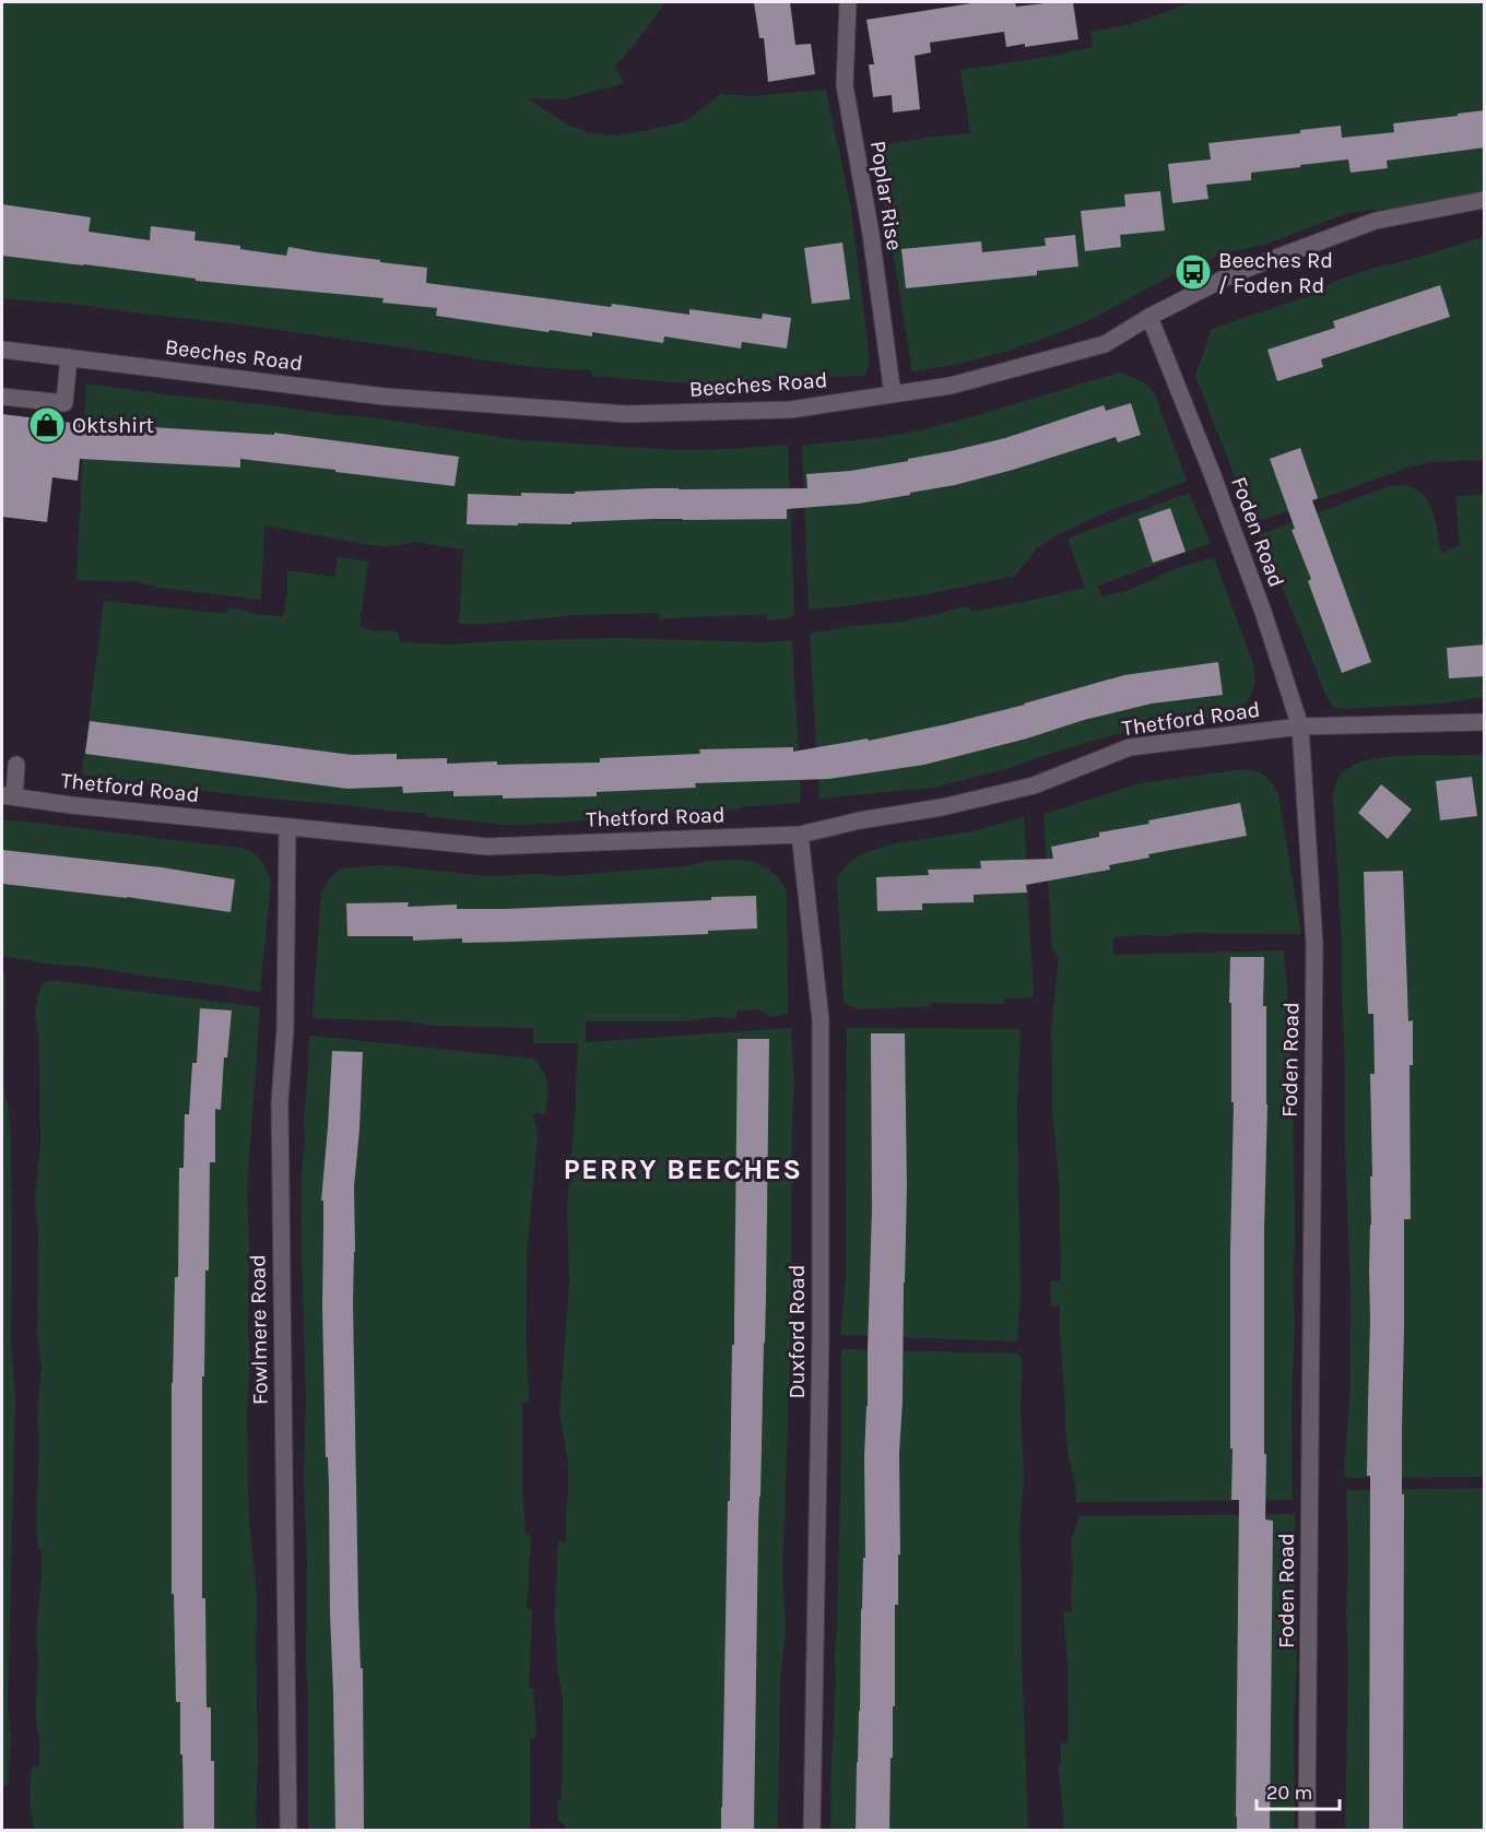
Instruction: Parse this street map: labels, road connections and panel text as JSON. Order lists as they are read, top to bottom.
{
  "streets": {
    "street": [
      "Poplar Rise",
      "Beeches Road",
      "Foden Road",
      "Thetford Road",
      "Fowlmere Road",
      "Duxford Road"
    ]
  },
  "crossings": [
    ["Poplar Rise", "Beeches Road"],
    ["Beeches Road", "Foden Road"],
    ["Foden Road", "Thetford Road"],
    ["Thetford Road", "Fowlmere Road"],
    ["Thetford Road", "Duxford Road"]
  ],
  "districts": ["PERRY BEECHES"],
  "places": {
    "bus stop": ["Beeches Rd / Foden Rd"],
    "shop": ["Oktshirt"]
  },
  "scale_bar": "20 m"
}
